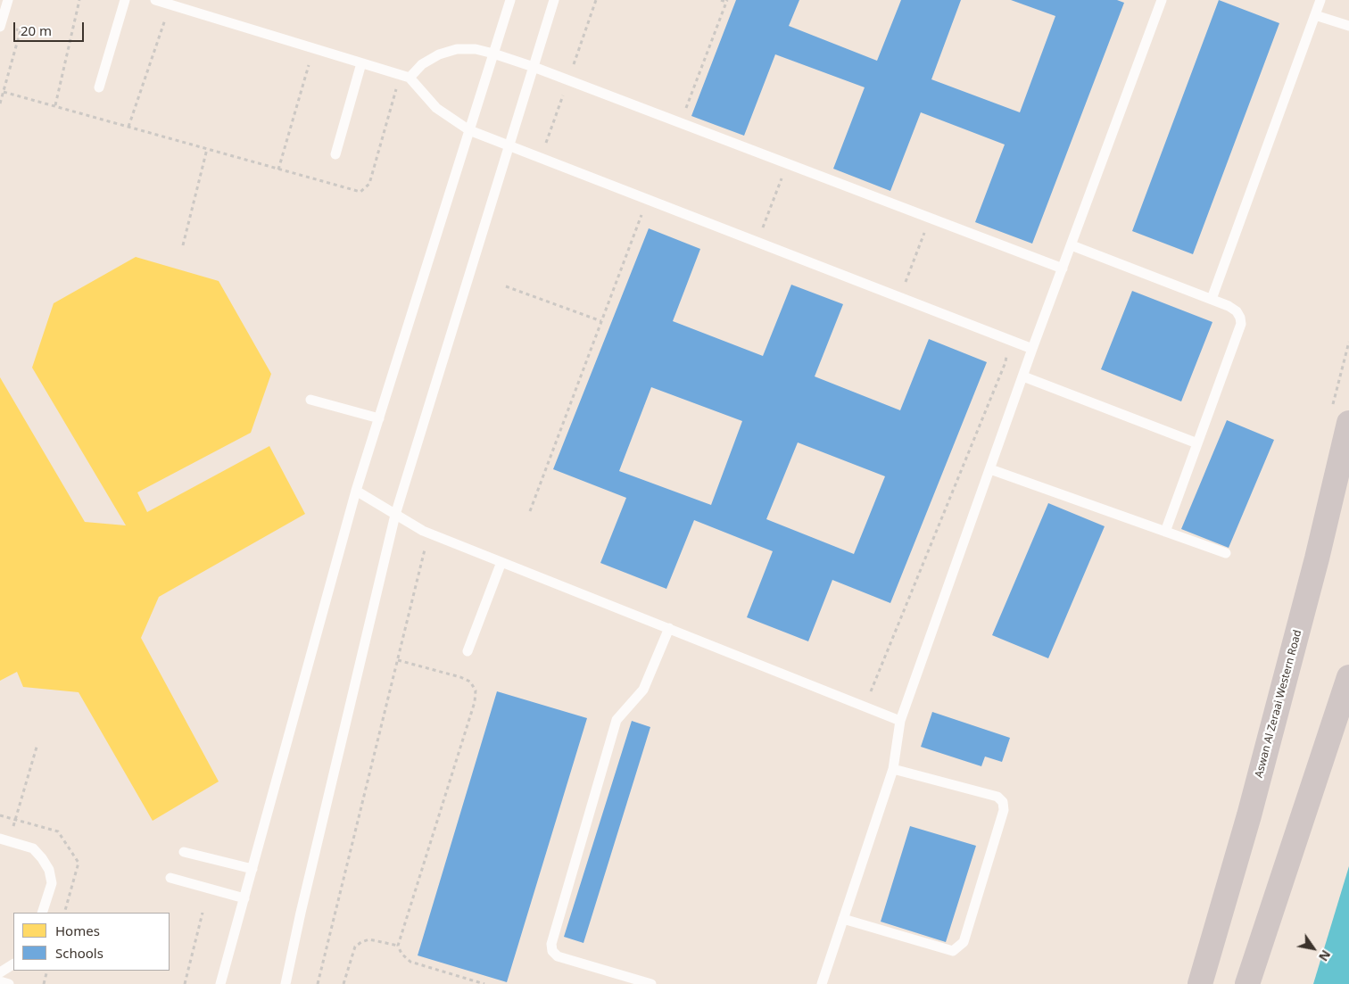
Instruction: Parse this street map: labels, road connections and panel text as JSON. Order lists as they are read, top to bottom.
{
  "streets": {
    "main road": ["Aswan Al Zeraai Western Road"]
  },
  "legend": ["Homes", "Schools"],
  "scale_bar": "20 m",
  "north": "bottom right"
}
